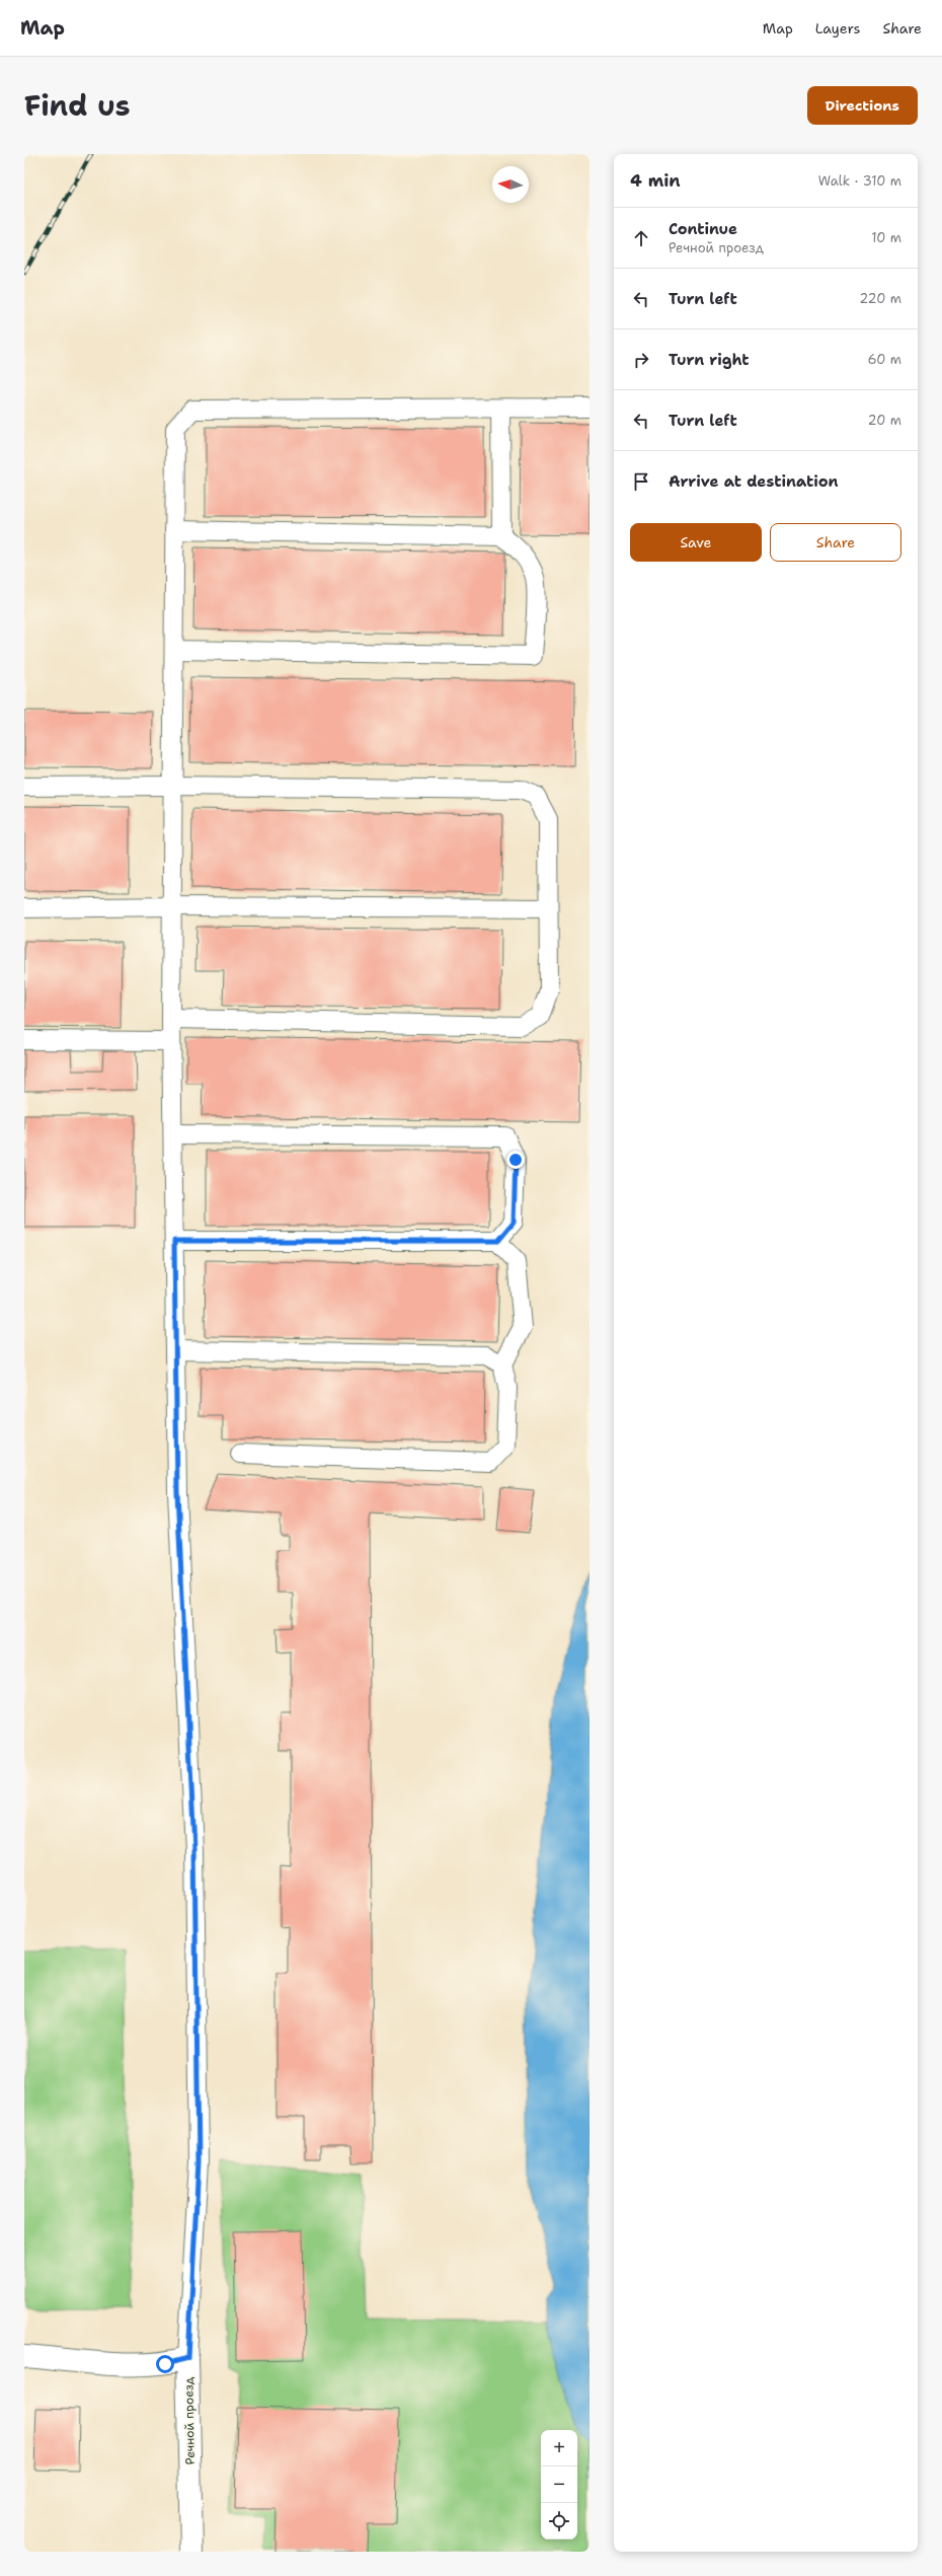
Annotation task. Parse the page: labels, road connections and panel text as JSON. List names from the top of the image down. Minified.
{"streets":{"street":["Речной проезд"]},"north":"left","page":{"header":"Map","nav":["Map","Layers","Share"],"title":"Find us","buttons":["Directions",["Save","Share"]],"heading":["4 min","Walk · 310 m"],"list":[["Continue","Речной проезд","10 m"],["Turn left","220 m"],["Turn right","60 m"],["Turn left","20 m"],"Arrive at destination"],"map_buttons":["+","−"]}}
